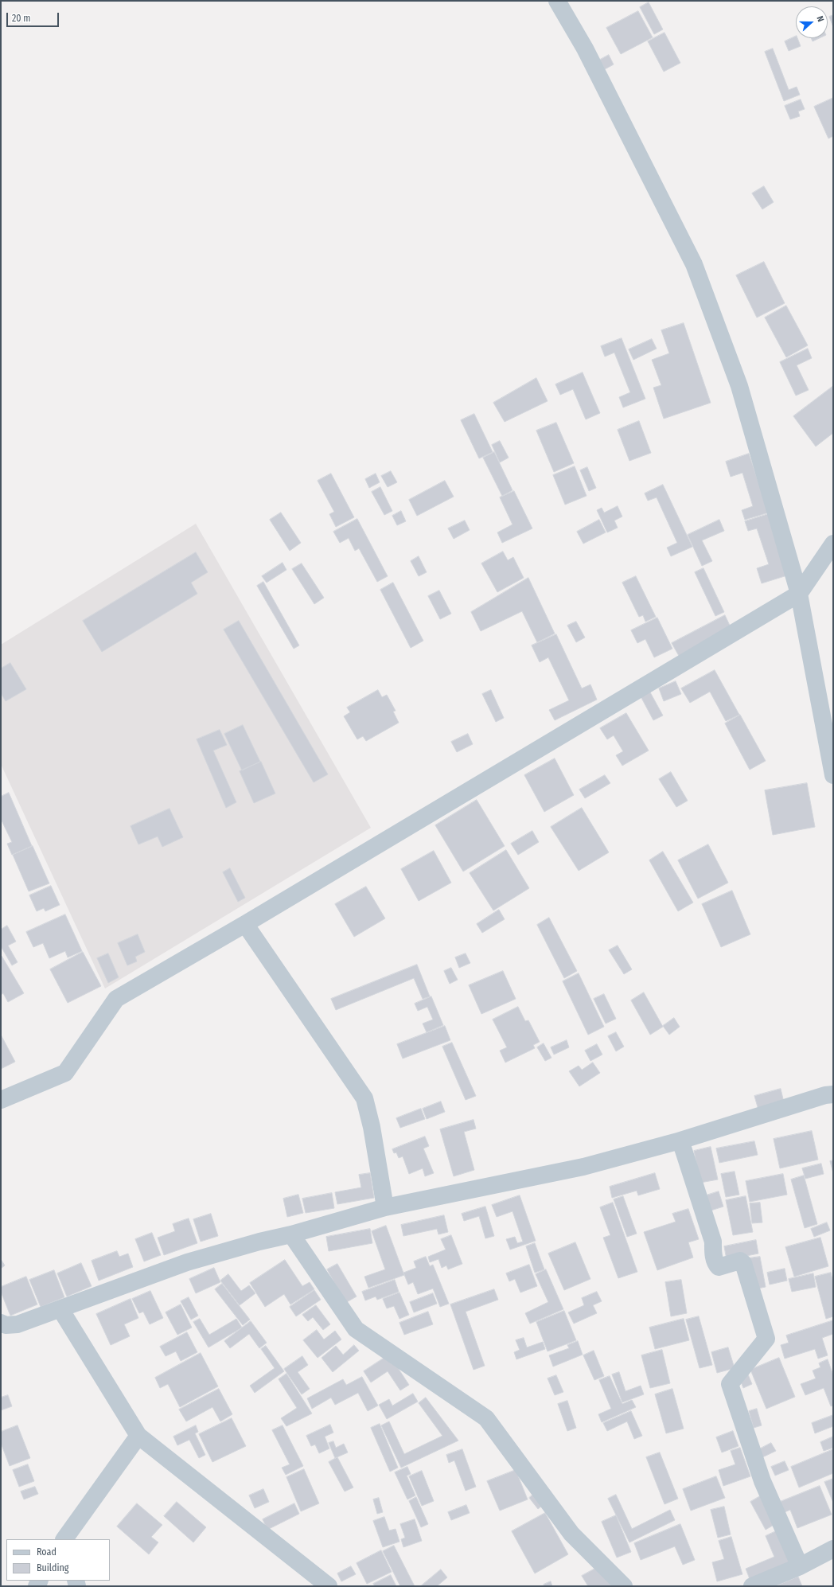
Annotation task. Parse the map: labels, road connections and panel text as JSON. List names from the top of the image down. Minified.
{"legend":["Road","Building"],"scale_bar":"20 m","north":"right"}
